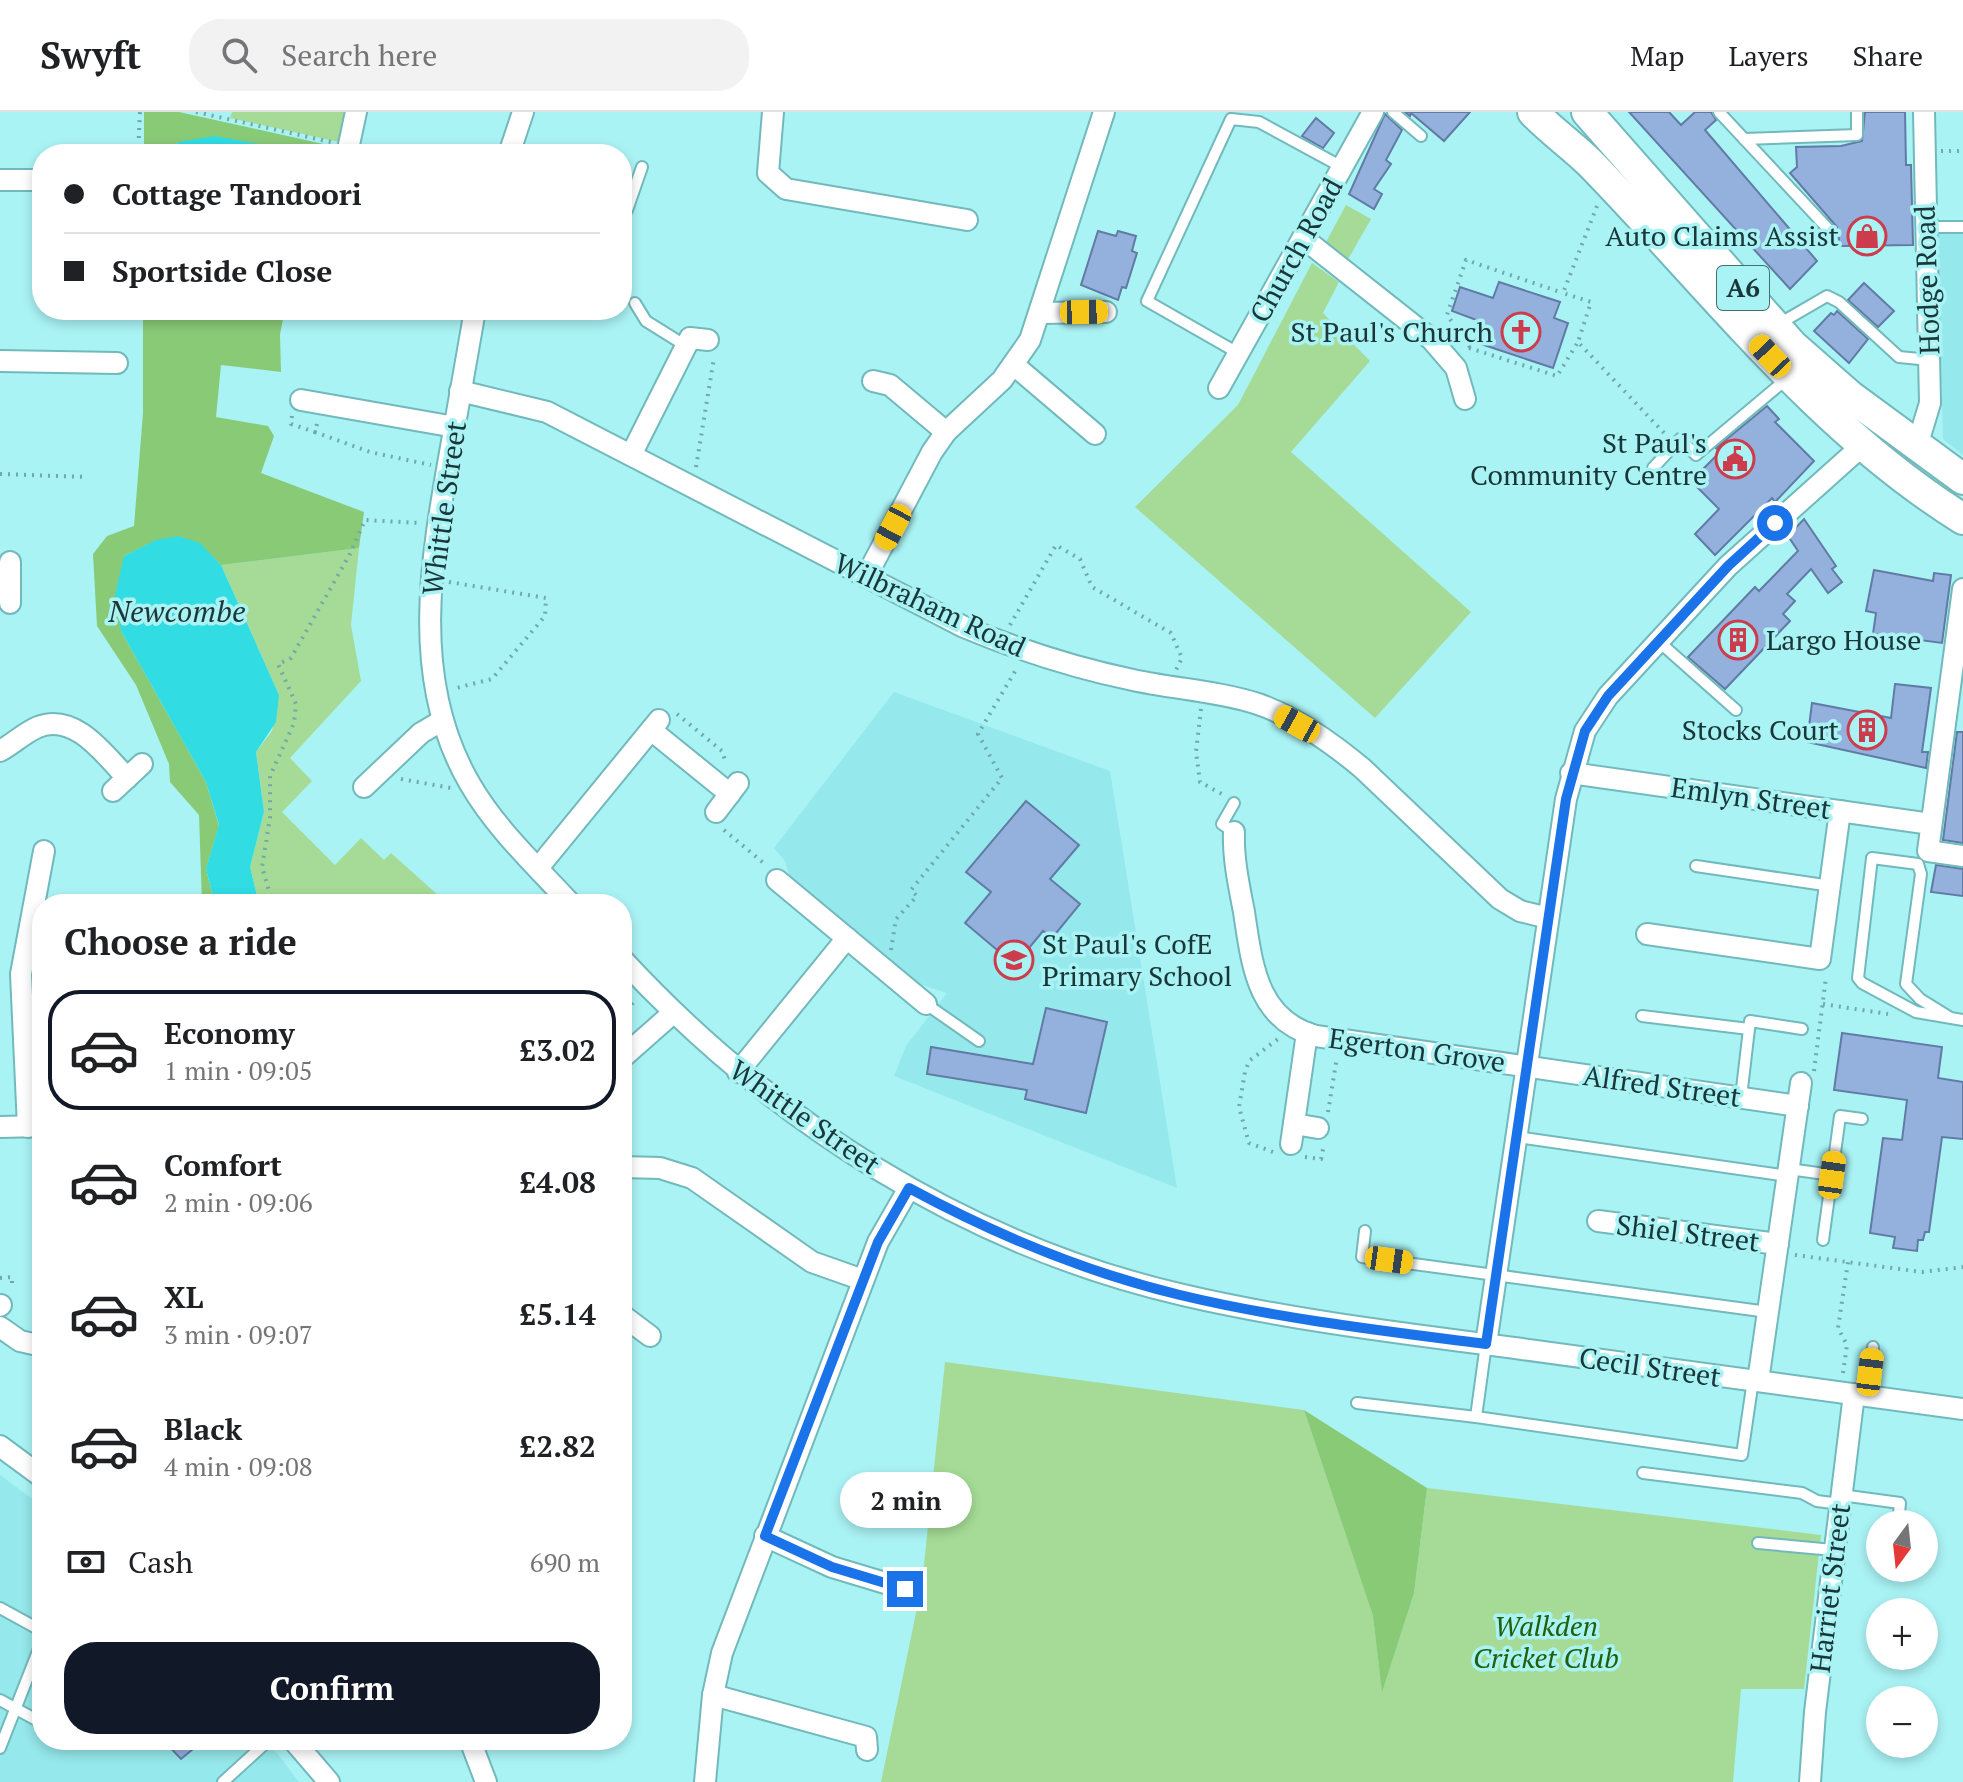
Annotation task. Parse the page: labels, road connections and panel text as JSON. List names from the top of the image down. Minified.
{"streets":{"main road":["A6"],"street":["Church Road","Hodge Road","Whittle Street","Wilbraham Road","Emlyn Street","Egerton Grove","Alfred Street","Shiel Street","Cecil Street","Harriet Street"]},"crossings":[["Hodge Road","A6"],["Whittle Street","Wilbraham Road"],["Whittle Street","Cecil Street"],["Egerton Grove","Alfred Street"],["Cecil Street","Harriet Street"]],"water":["Newcombe"],"parks":["Walkden Cricket Club"],"places":{"shop":["Auto Claims Assist"],"church":["St Paul's Church"],"public building":["St Paul's Community Centre"],"building":["Largo House","Stocks Court"],"school or university":["St Paul's CofE Primary School"]},"north":"bottom","page":{"header":"Swyft","search":"Search here","nav":["Map","Layers","Share"],"banner":["Cottage Tandoori","Sportside Close"],"heading":"Choose a ride","list":[{"name":"Economy","note":"1 min · 09:05","value":"£3.02"},{"name":"Comfort","note":"2 min · 09:06","value":"£4.08"},{"name":"XL","note":"3 min · 09:07","value":"£5.14"},{"name":"Black","note":"4 min · 09:08","value":"£2.82"}],"bubble":"2 min","map_buttons":["+","−"],"pay":["Cash","690 m"],"buttons":"Confirm"}}
